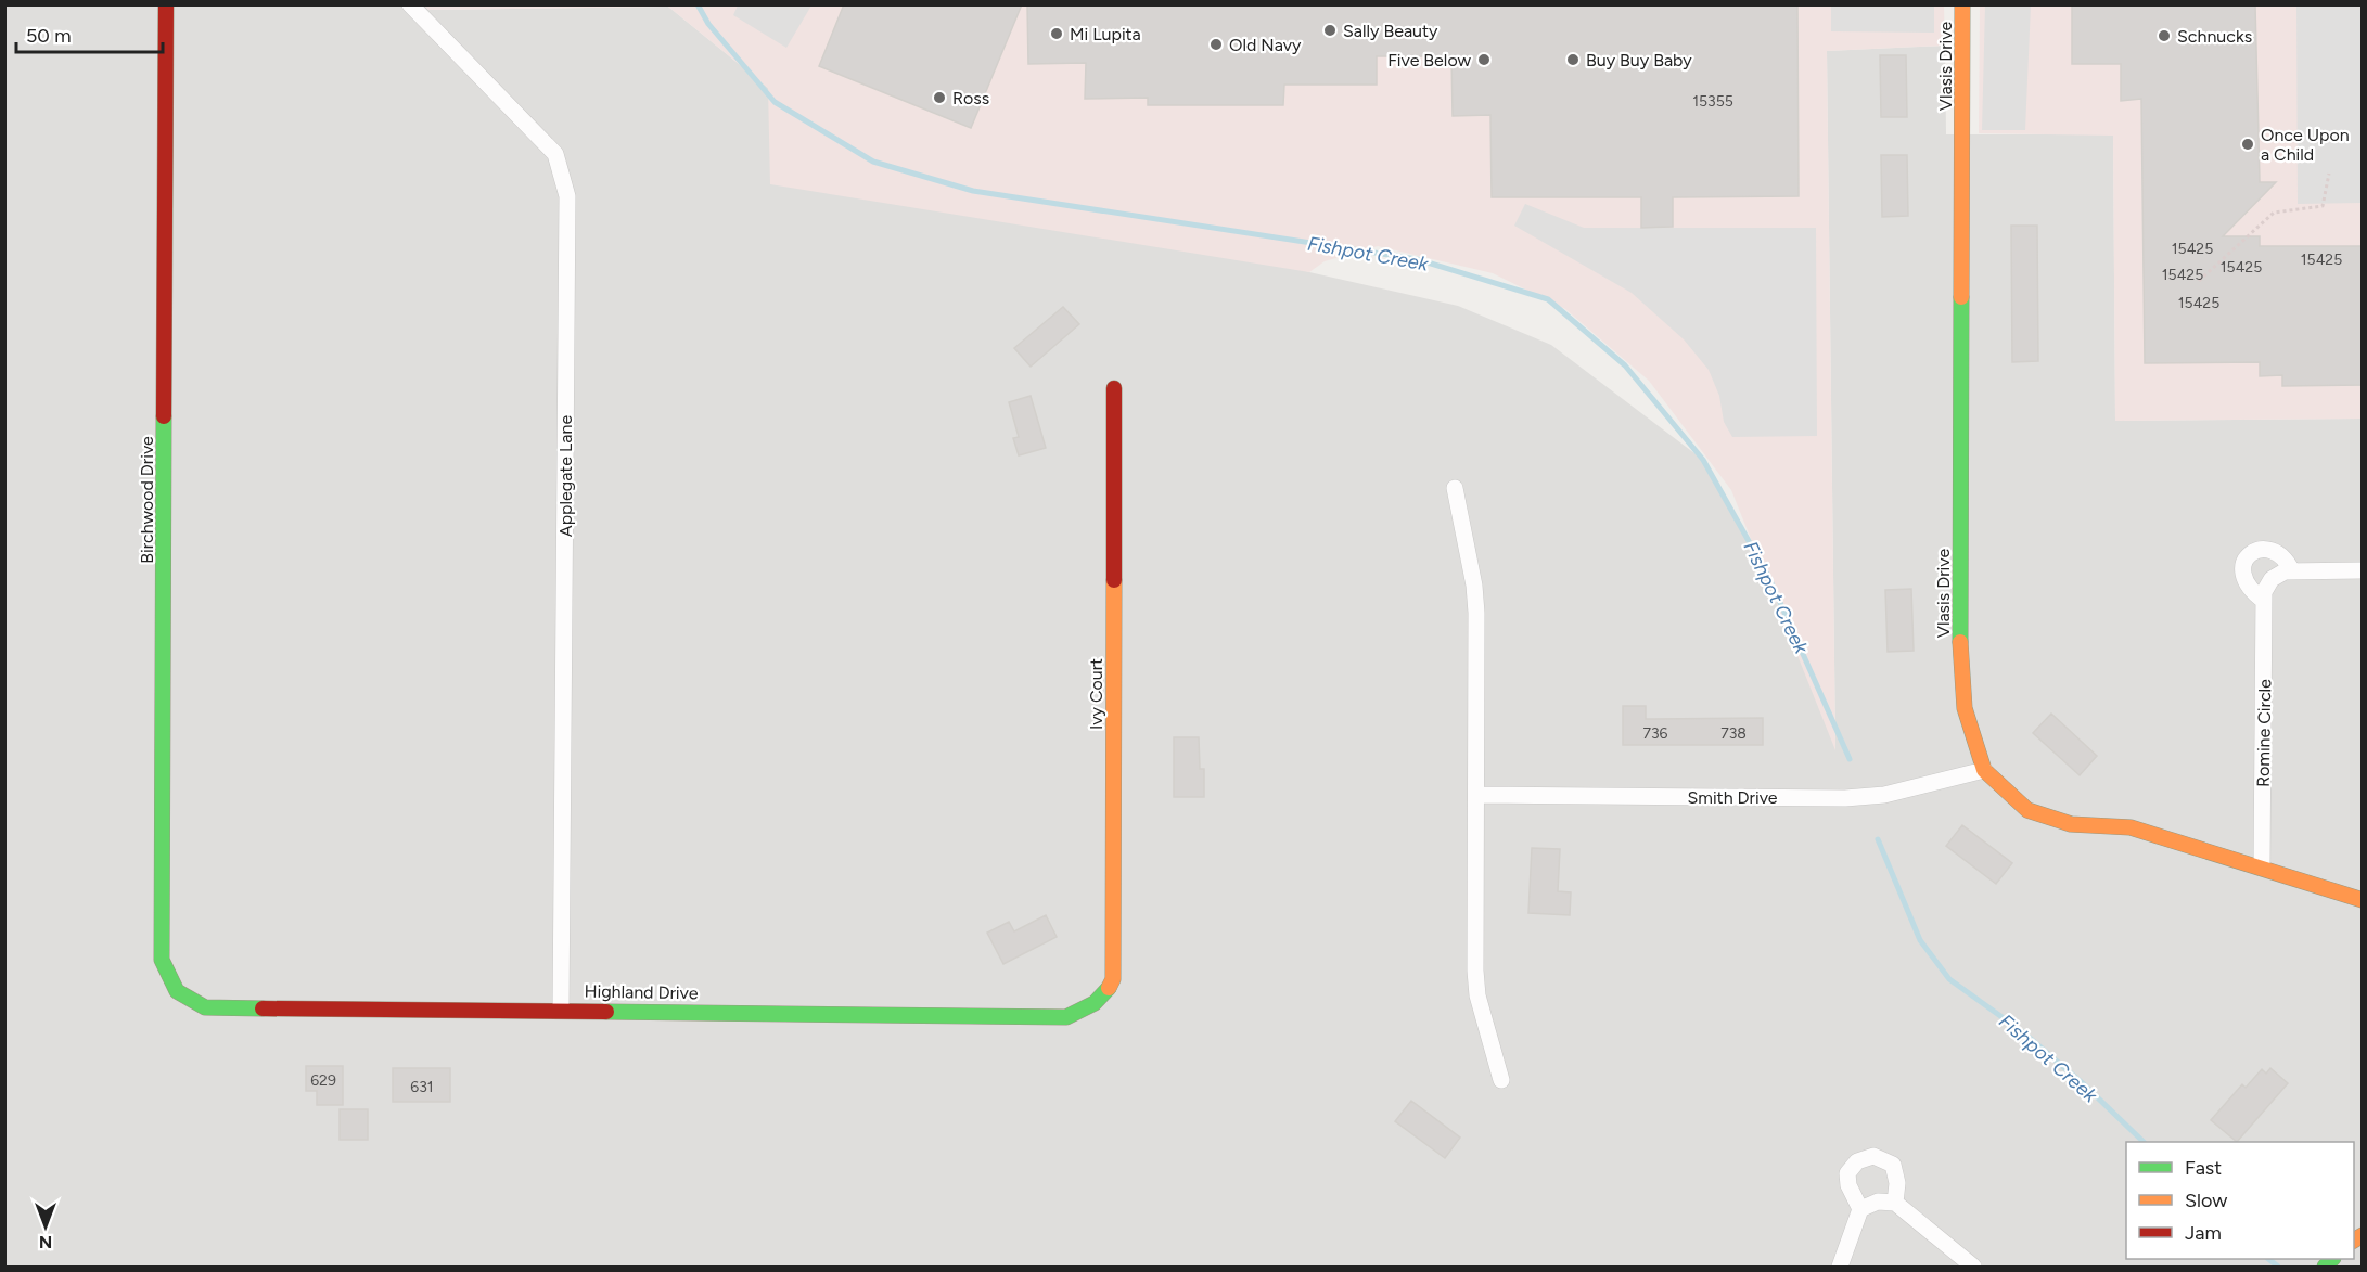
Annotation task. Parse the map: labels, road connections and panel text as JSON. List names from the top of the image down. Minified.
{"streets":{"street":["Vlasis Drive","Applegate Lane","Birchwood Drive","Ivy Court","Romine Circle","Smith Drive","Highland Drive"]},"crossings":[["Vlasis Drive","Romine Circle"],["Vlasis Drive","Smith Drive"],["Applegate Lane","Highland Drive"],["Birchwood Drive","Highland Drive"],["Ivy Court","Highland Drive"]],"water":["Fishpot Creek"],"places":["Sally Beauty","Mi Lupita","Schnucks","Old Navy","Five Below","Buy Buy Baby","Ross","Once Upon a Child"],"house_numbers":["15355","15425","15425","15425","15425","15425","736","738","629","631"],"legend":["Fast","Slow","Jam"],"scale_bar":"50 m","north":"bottom"}
